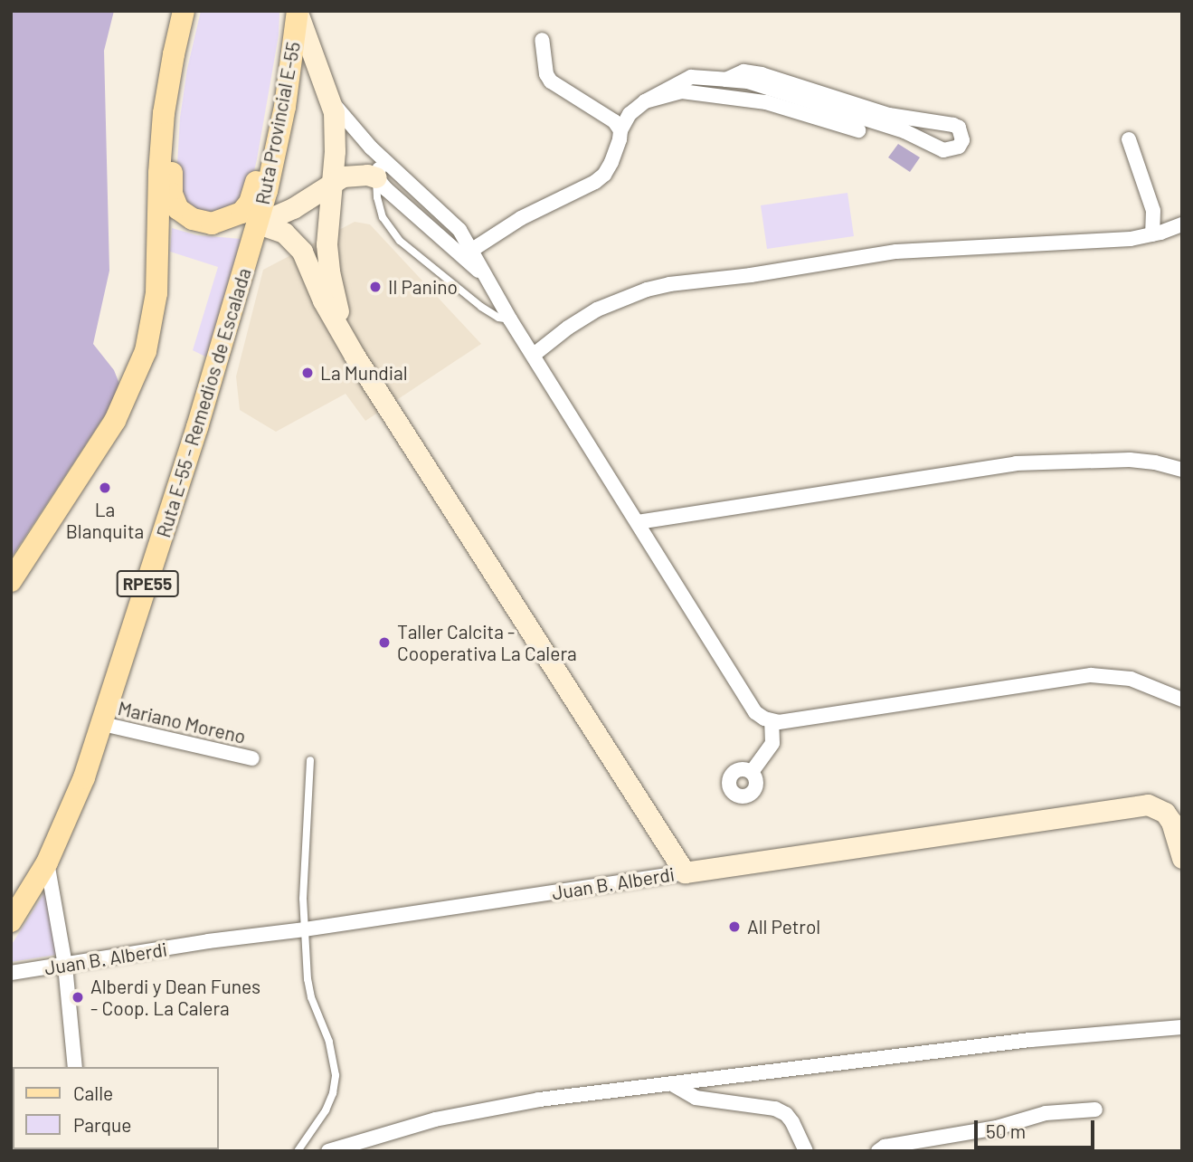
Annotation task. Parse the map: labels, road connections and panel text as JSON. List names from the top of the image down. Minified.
{"streets":{"main road":["Ruta Provincial E-55","Ruta E-55 - Remedios de Escalada","RPE55"],"street":["Mariano Moreno","Juan B. Alberdi"]},"crossings":[["Ruta Provincial E-55","Ruta E-55 - Remedios de Escalada"],["Ruta Provincial E-55","RPE55"],["Ruta E-55 - Remedios de Escalada","Mariano Moreno"]],"places":["Il Panino","La Mundial","La Blanquita","Taller Calcita - Cooperativa La Calera","All Petrol","Alberdi y Dean Funes - Coop. La Calera"],"legend":["Calle","Parque"],"scale_bar":"50 m"}
